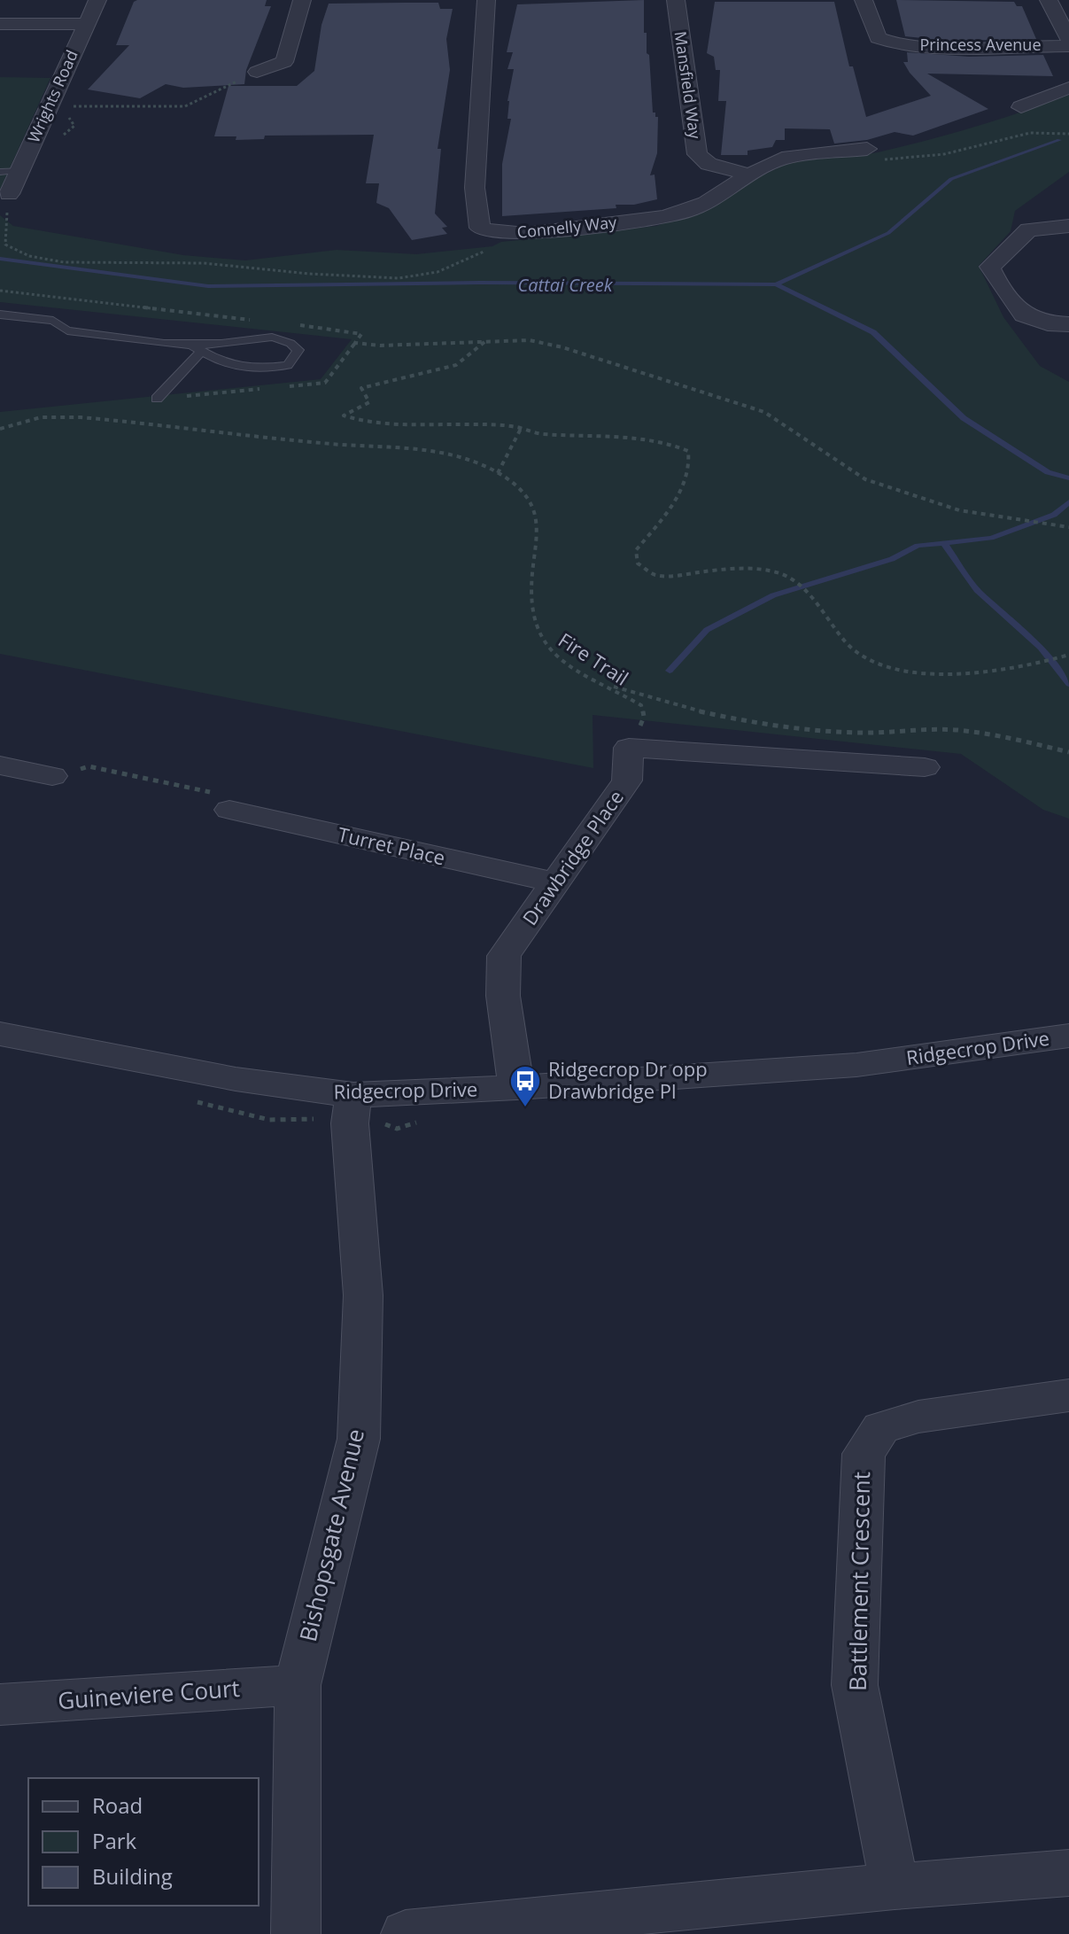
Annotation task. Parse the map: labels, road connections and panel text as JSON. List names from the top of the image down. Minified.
{"streets":{"street":["Princess Avenue","Mansfield Way","Wrights Road","Connelly Way","Turret Place","Drawbridge Place","Ridgecrop Drive","Bishopsgate Avenue","Battlement Crescent","Guineviere Court"],"path":["Fire Trail"]},"crossings":[["Mansfield Way","Connelly Way"],["Fire Trail","Drawbridge Place"],["Turret Place","Drawbridge Place"],["Drawbridge Place","Ridgecrop Drive"],["Ridgecrop Drive","Bishopsgate Avenue"],["Bishopsgate Avenue","Guineviere Court"]],"water":["Cattai Creek"],"places":{"bus stop":["Ridgecrop Dr opp Drawbridge Pl"]},"legend":["Road","Park","Building"]}
